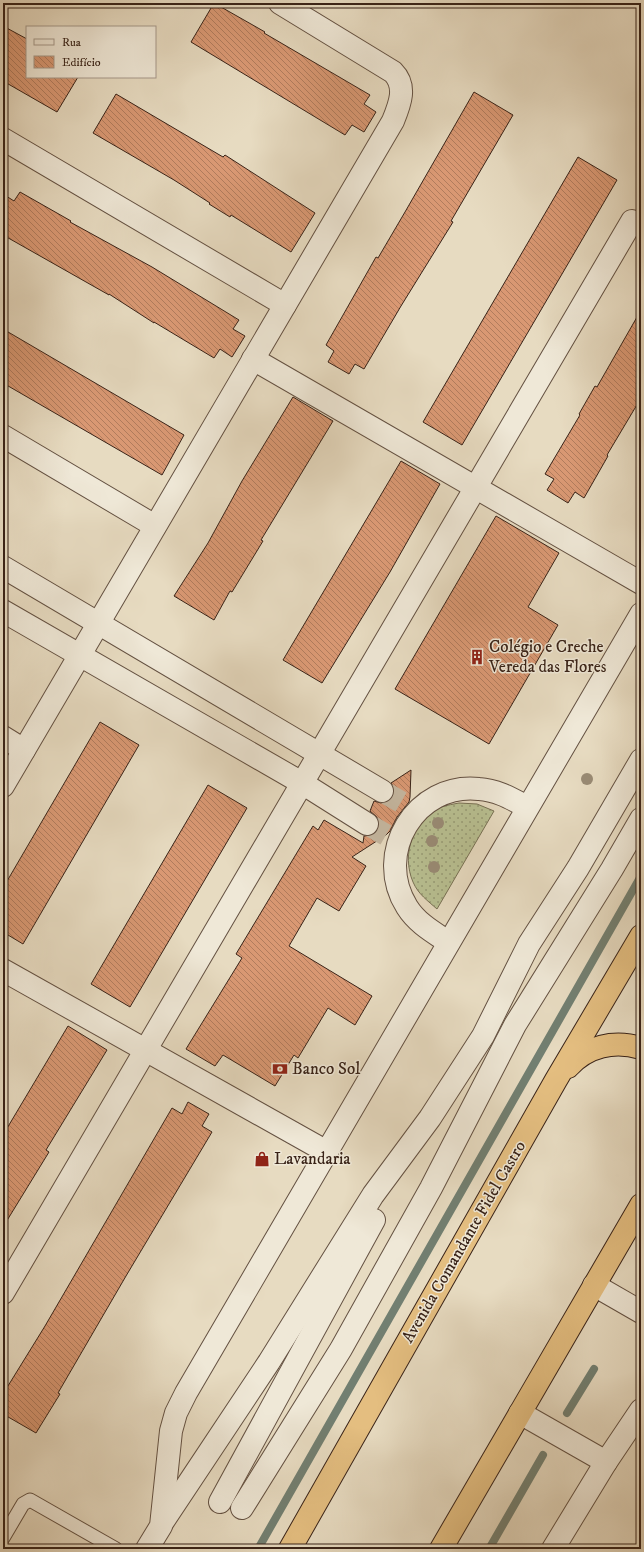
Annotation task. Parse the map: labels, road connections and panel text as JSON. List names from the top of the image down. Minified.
{"streets":{"highway":["Avenida Comandante Fidel Castro"]},"places":{"building":["Colégio e Creche Vereda das Flores"],"bank":["Banco Sol"],"shop":["Lavandaria"]},"legend":["Rua","Edifício"]}
